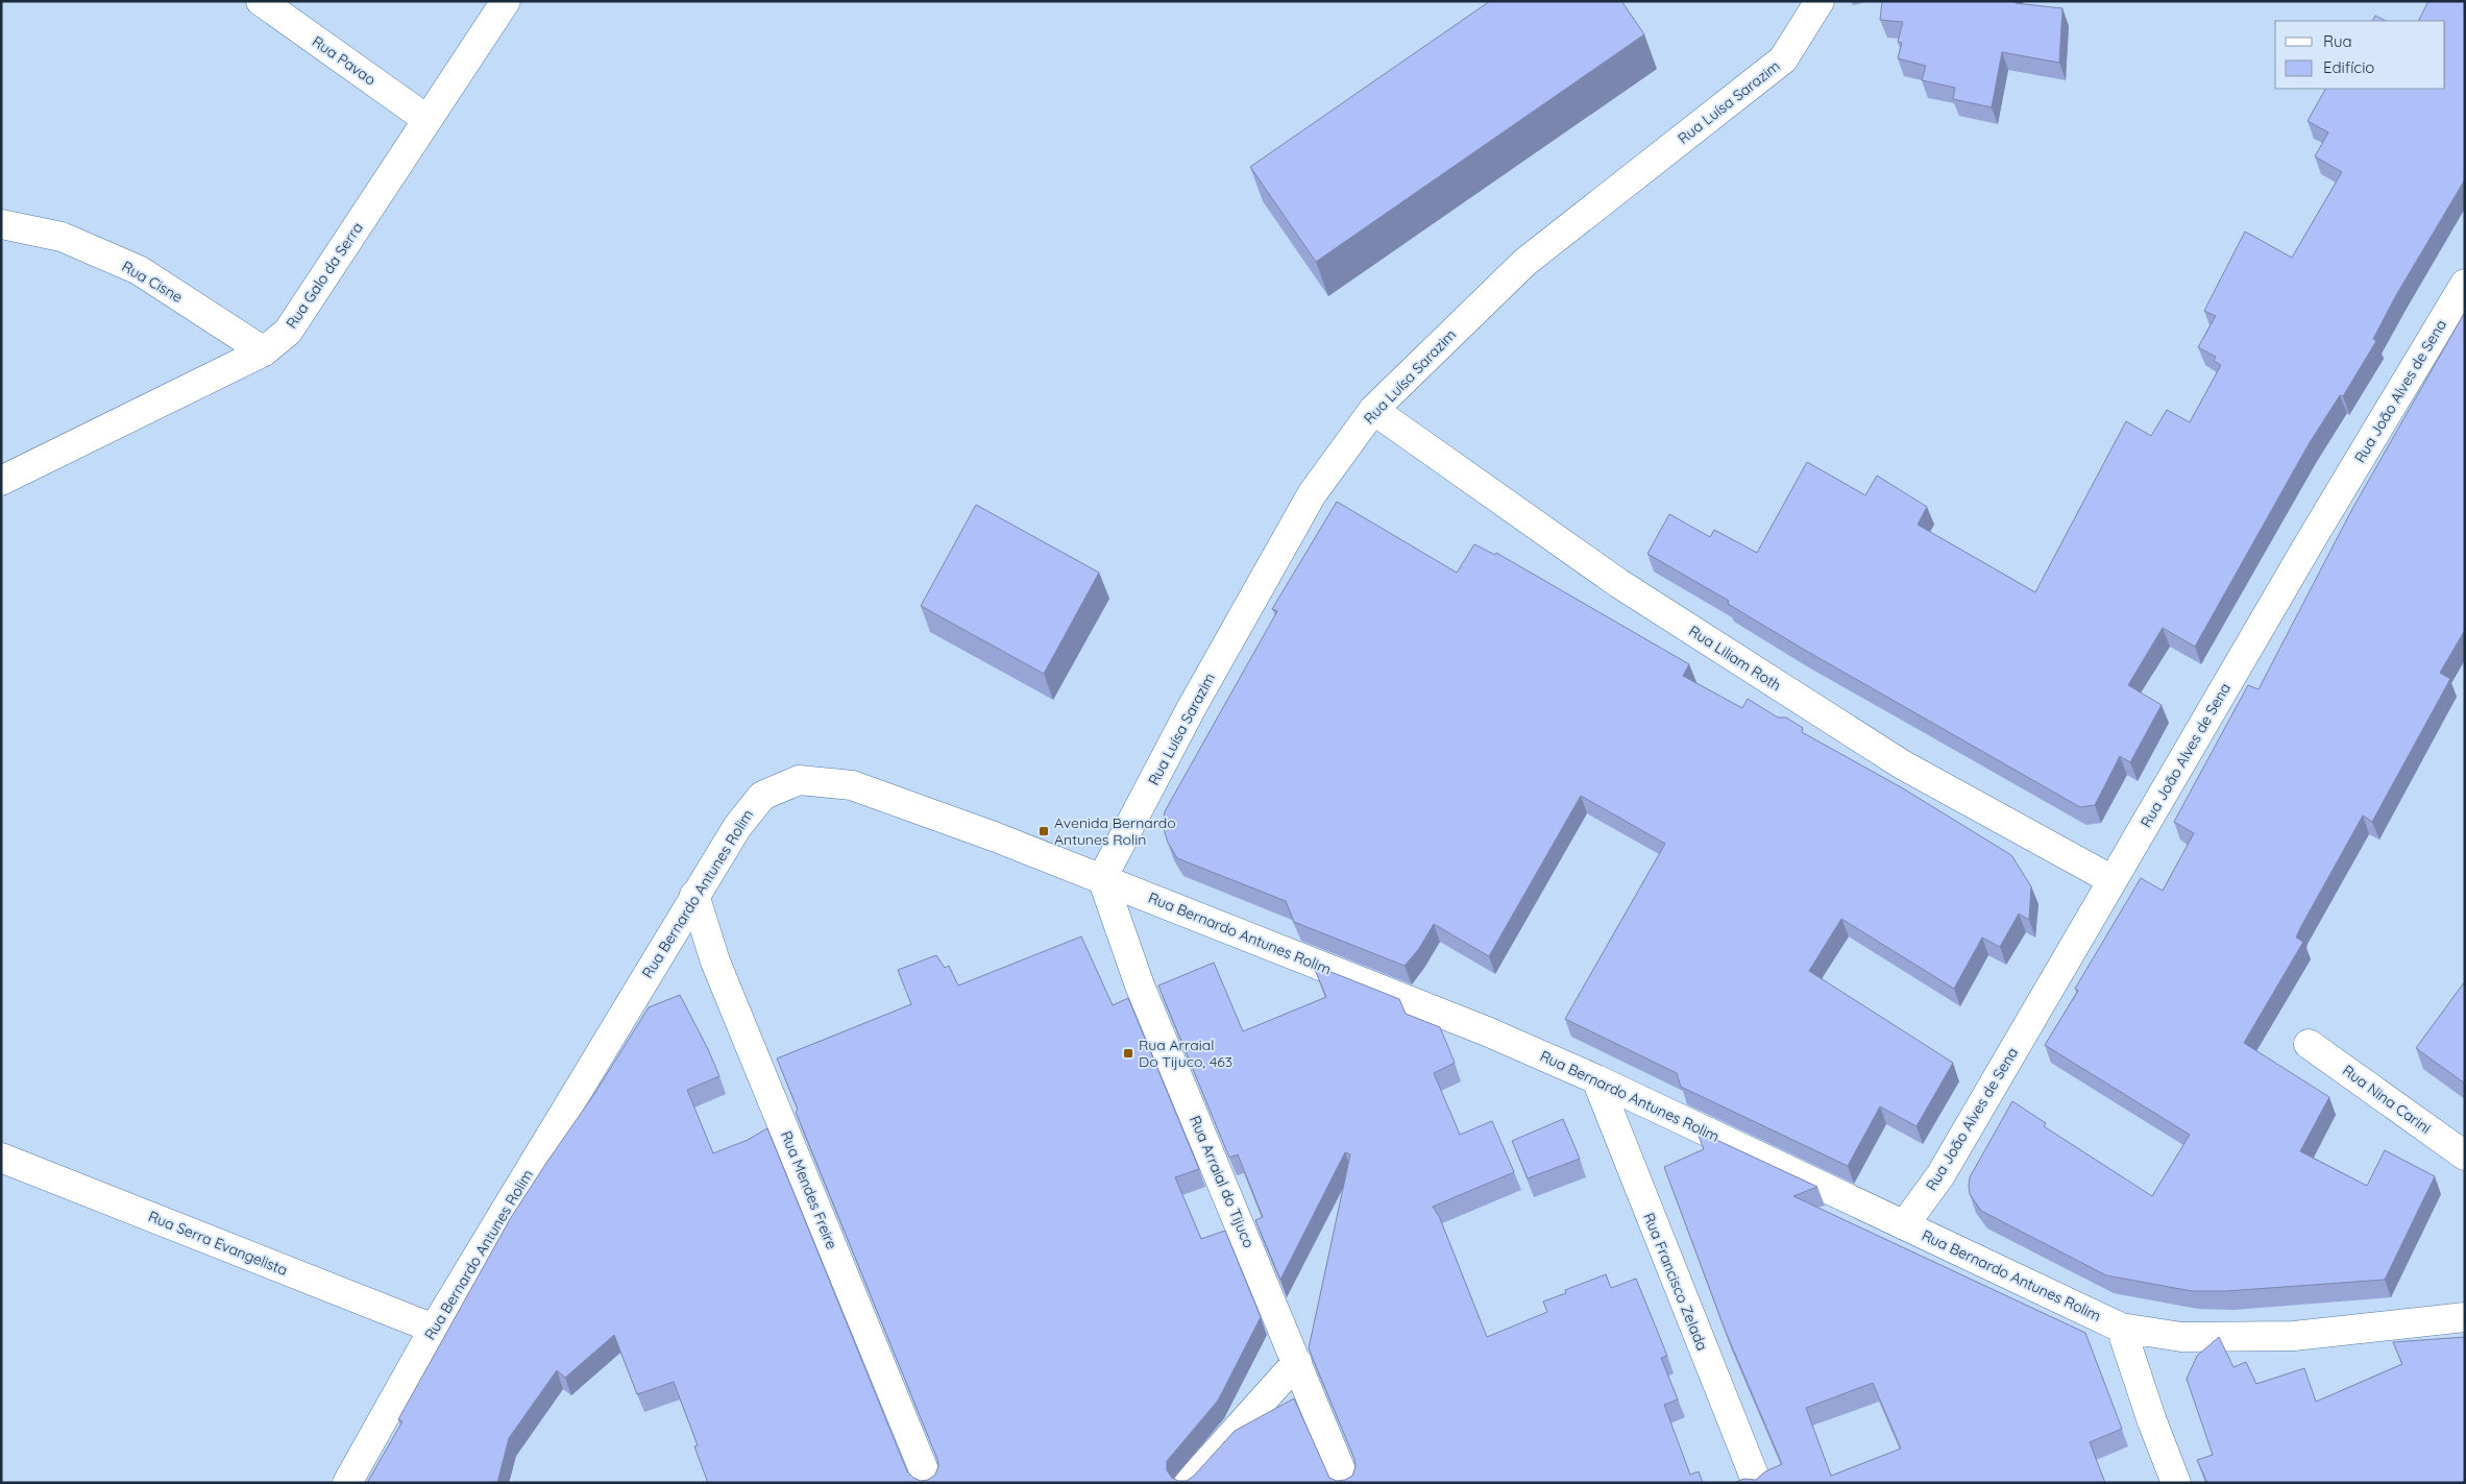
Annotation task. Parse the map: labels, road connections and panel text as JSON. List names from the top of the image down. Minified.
{"streets":{"street":["Rua Pavao","Rua Luísa Sarazim","Rua Galo da Serra","Rua Cisne","Rua João Alves de Sena","Rua Liliam Roth","Rua Bernardo Antunes Rolim","Rua Nina Carini","Rua Arraial do Tijuco","Rua Mendes Freire","Rua Serra Evangelista","Rua Francisco Zelada"]},"crossings":[["Rua Pavao","Rua Galo da Serra"],["Rua Luísa Sarazim","Rua Liliam Roth"],["Rua Luísa Sarazim","Rua Bernardo Antunes Rolim"],["Rua Luísa Sarazim","Rua Arraial do Tijuco"],["Rua Galo da Serra","Rua Cisne"],["Rua João Alves de Sena","Rua Liliam Roth"],["Rua João Alves de Sena","Rua Bernardo Antunes Rolim"],["Rua Bernardo Antunes Rolim","Rua Arraial do Tijuco"],["Rua Bernardo Antunes Rolim","Rua Mendes Freire"],["Rua Bernardo Antunes Rolim","Rua Serra Evangelista"],["Rua Bernardo Antunes Rolim","Rua Francisco Zelada"]],"places":{"transit":["Avenida Bernardo Antunes Rolin","Rua Arraial Do Tijuco, 463"]},"legend":["Rua","Edifício"]}
